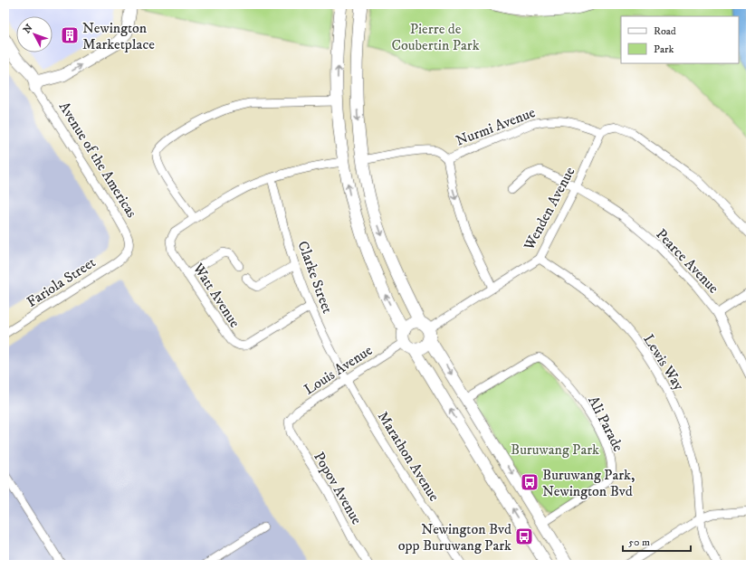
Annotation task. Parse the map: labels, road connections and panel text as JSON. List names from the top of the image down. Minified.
{"streets":{"street":["Nurmi Avenue","Avenue of the Americas","Wenden Avenue","Pearce Avenue","Clarke Street","Fariola Street","Watt Avenue","Lewis Way","Louis Avenue","Ali Parade","Marathon Avenue","Popov Avenue"]},"crossings":[["Nurmi Avenue","Wenden Avenue"],["Avenue of the Americas","Fariola Street"],["Wenden Avenue","Pearce Avenue"],["Wenden Avenue","Lewis Way"],["Wenden Avenue","Louis Avenue"],["Clarke Street","Watt Avenue"],["Clarke Street","Louis Avenue"],["Clarke Street","Marathon Avenue"],["Louis Avenue","Marathon Avenue"],["Louis Avenue","Popov Avenue"]],"parks":["Pierre de Coubertin Park","Buruwang Park"],"places":{"building":["Newington Marketplace"],"bus stop":["Buruwang Park, Newington Bvd","Newington Bvd opp Buruwang Park"]},"legend":["Road","Park"],"scale_bar":"50 m","north":"top left"}
